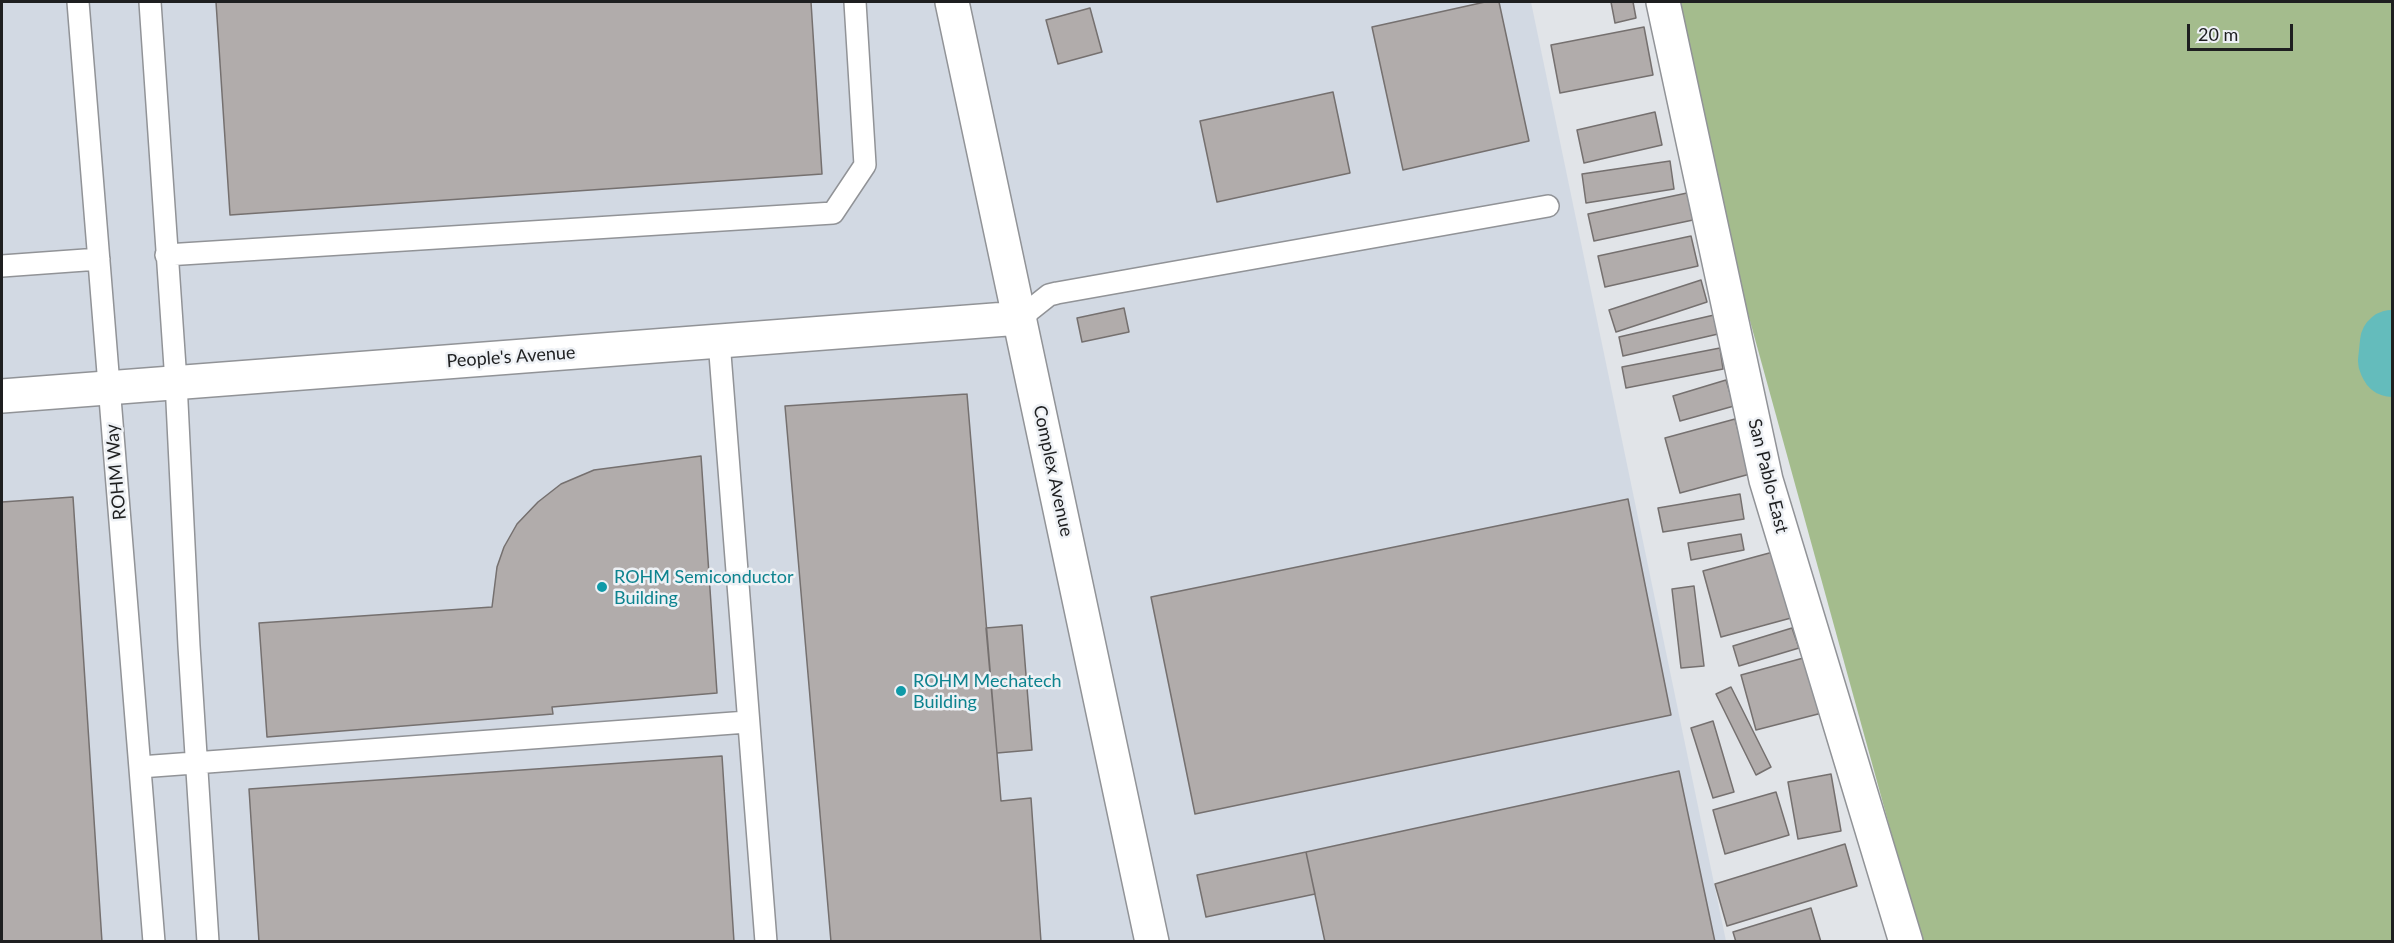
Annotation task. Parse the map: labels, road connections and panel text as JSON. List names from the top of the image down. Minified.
{"streets":{"street":["People's Avenue","Complex Avenue","San Pablo-East"],"lane":["ROHM Way"]},"crossings":[["People's Avenue","Complex Avenue"],["People's Avenue","ROHM Way"]],"places":["ROHM Semiconductor Building","ROHM Mechatech Building"],"scale_bar":"20 m"}
